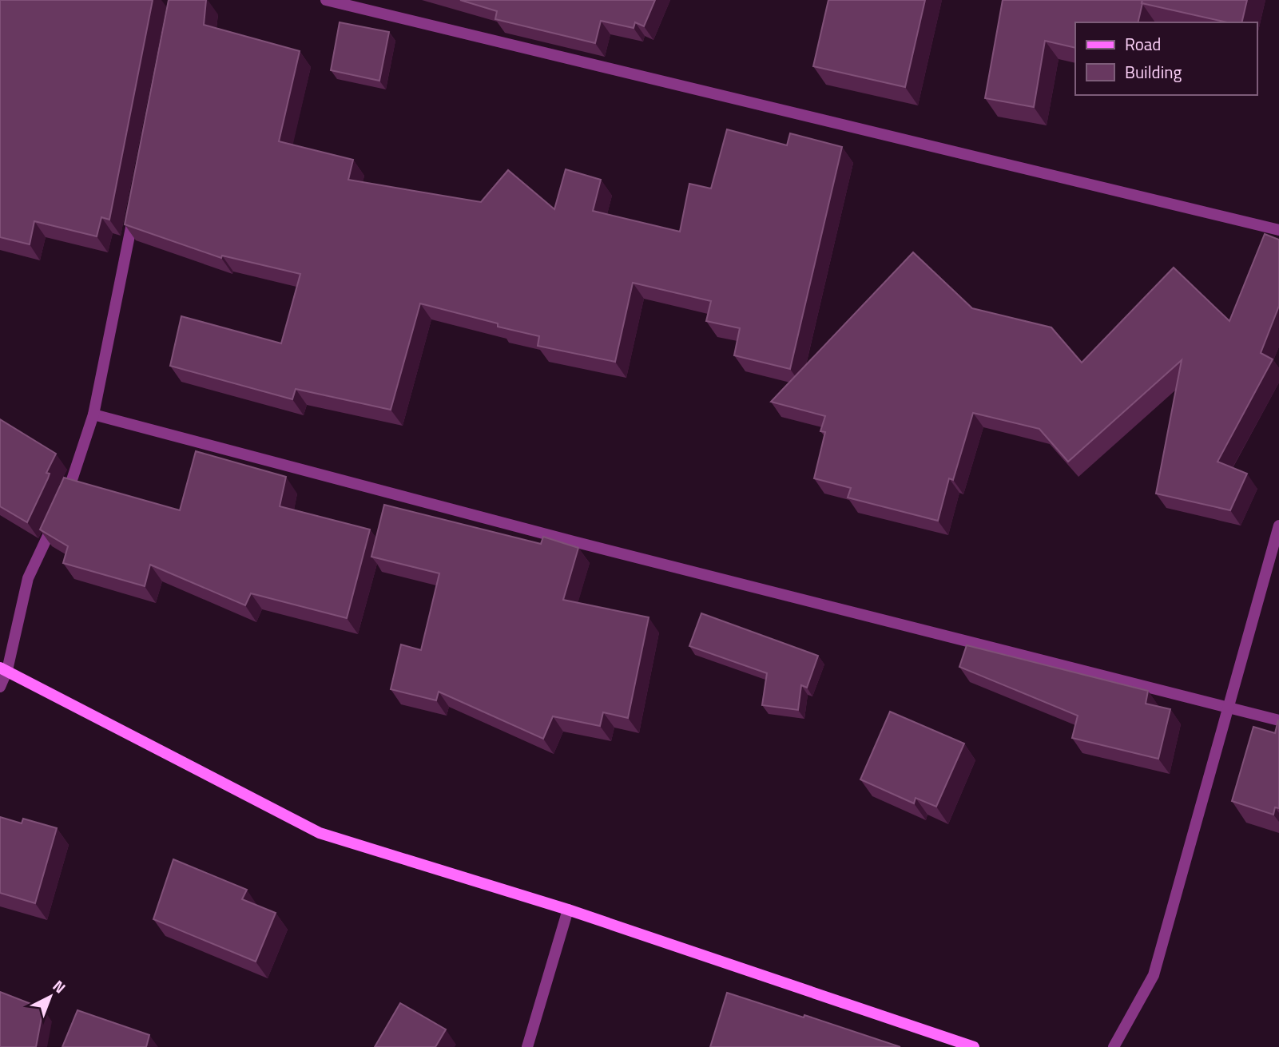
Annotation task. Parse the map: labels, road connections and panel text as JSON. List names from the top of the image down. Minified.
{"legend":["Road","Building"],"north":"top right"}
